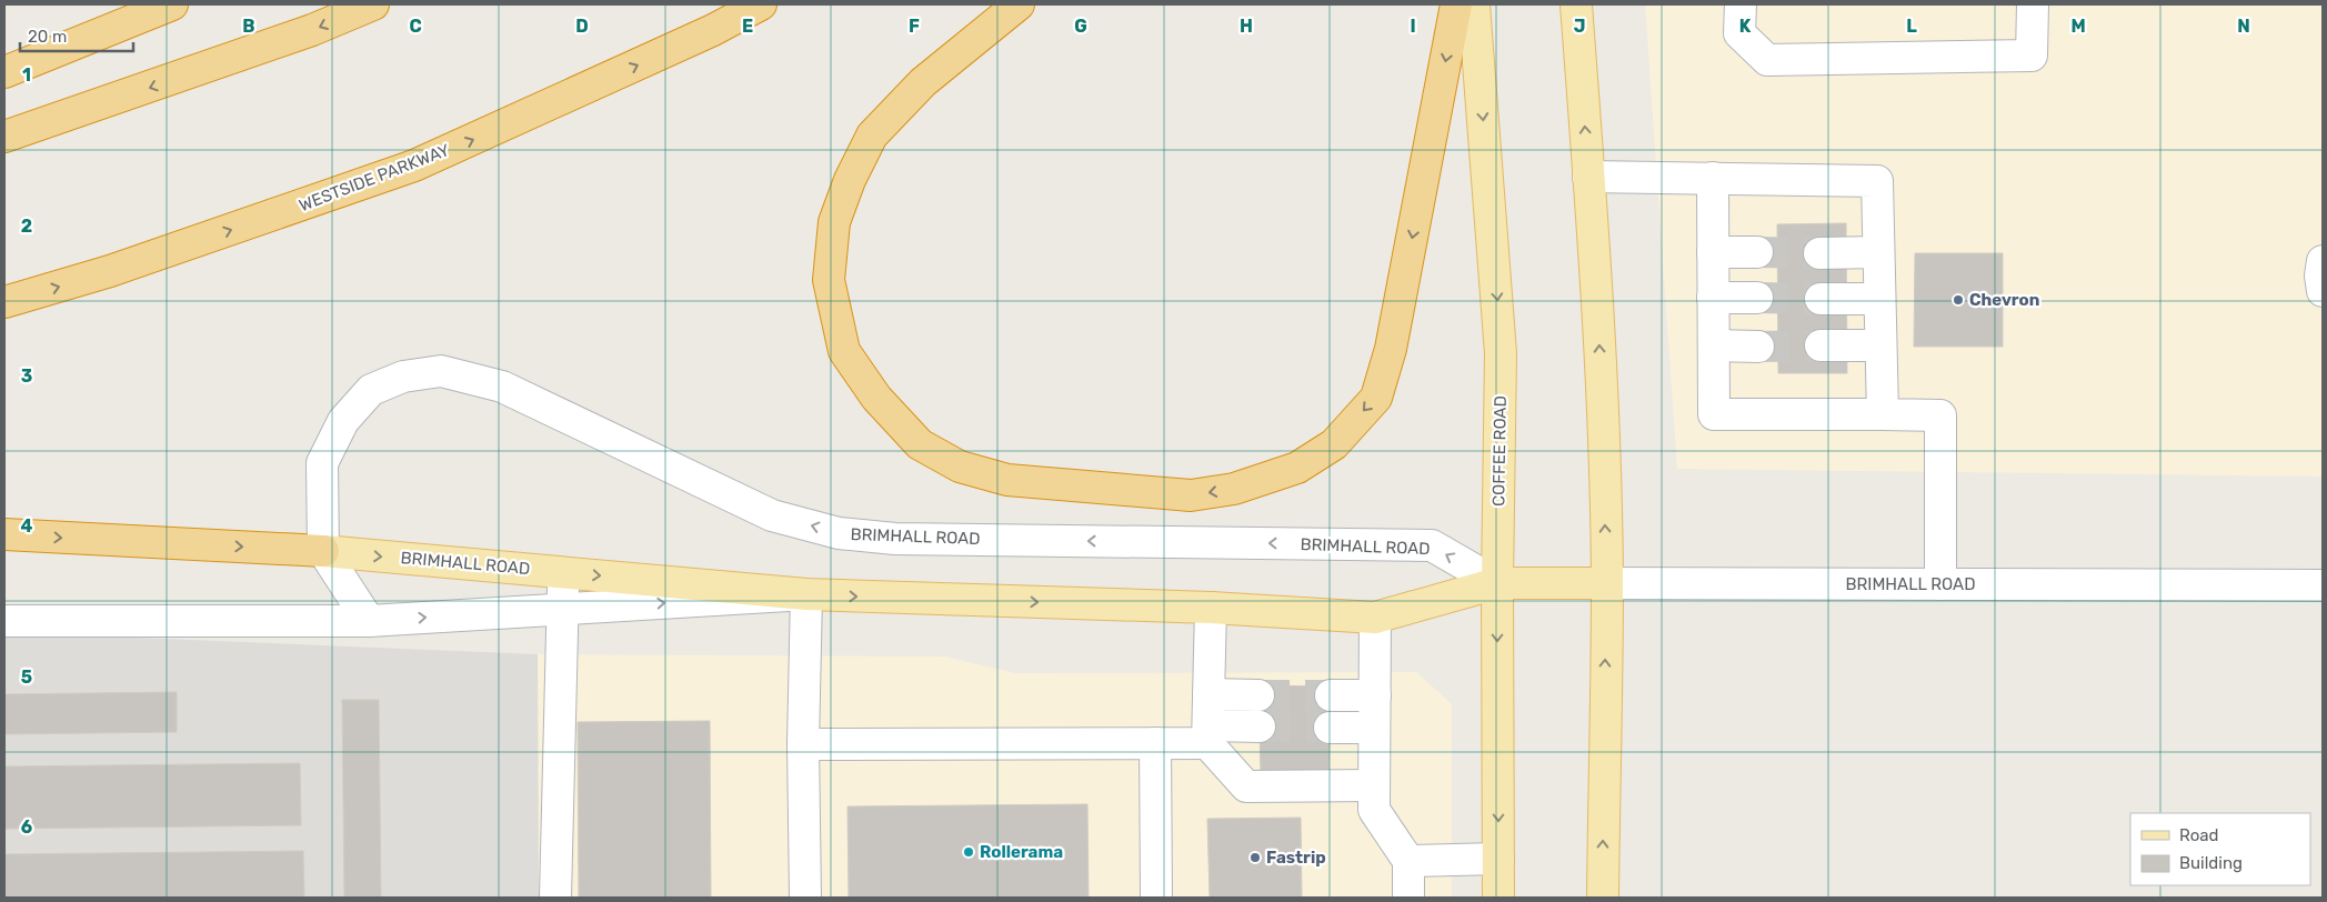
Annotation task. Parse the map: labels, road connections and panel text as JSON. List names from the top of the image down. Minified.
{"streets":{"highway":["WESTSIDE PARKWAY"],"main road":["COFFEE ROAD","BRIMHALL ROAD"]},"crossings":[["COFFEE ROAD","BRIMHALL ROAD"]],"places":["Chevron","Rollerama","Fastrip"],"legend":["Road","Building"],"scale_bar":"20 m","grid":{"columns":["B","C","D","E","F","G","H","I","J","K","L","M","N"],"rows":["1","2","3","4","5","6"]}}
